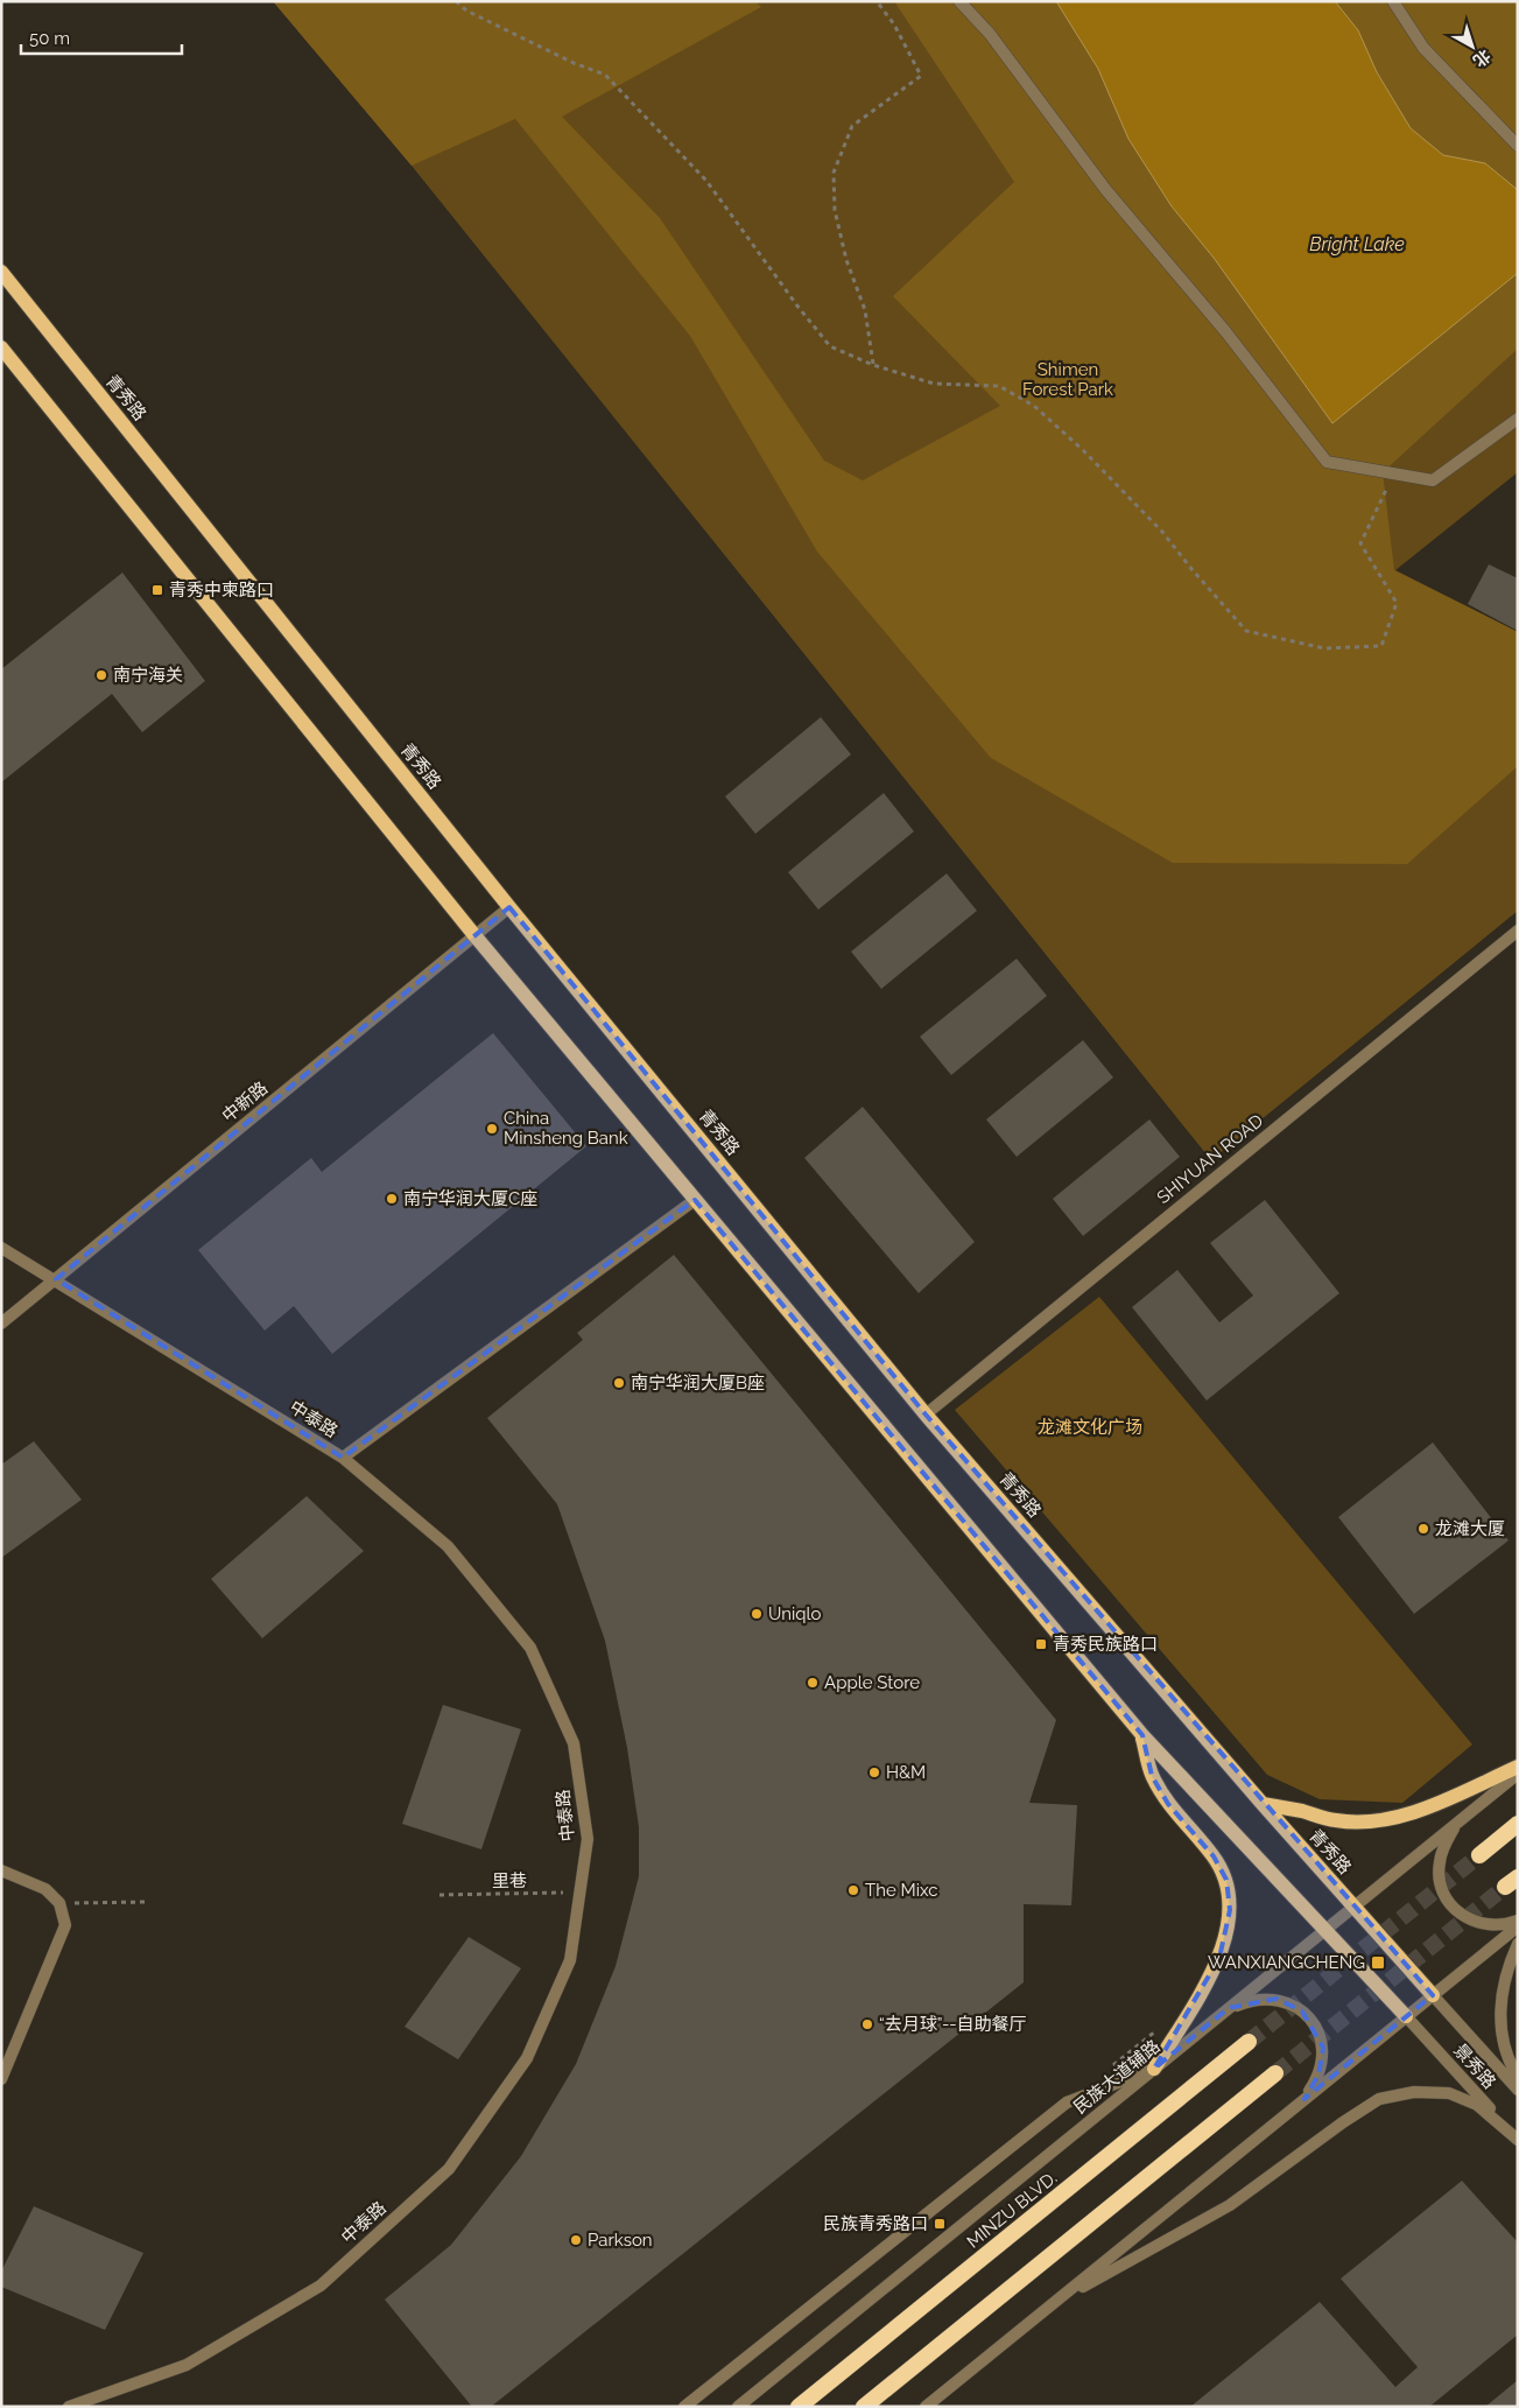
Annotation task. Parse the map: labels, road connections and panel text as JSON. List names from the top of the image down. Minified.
{"streets":{"highway":["MINZU BLVD."],"main road":["青秀路"],"street":["中新路","SHIYUAN ROAD","中泰路","景秀路","民族大道辅路"],"path":["里巷"]},"crossings":[["青秀路","中新路"],["青秀路","SHIYUAN ROAD"],["青秀路","景秀路"],["青秀路","民族大道辅路"],["中新路","中泰路"],["中泰路","里巷"]],"water":["Bright Lake"],"parks":["Shimen Forest Park","龙滩文化广场"],"places":{"transit":["青秀中柬路口","青秀民族路口","WANXIANGCHENG","民族青秀路口"],"other":["南宁海关","China Minsheng Bank","南宁华润大厦C座","南宁华润大厦B座","龙滩大厦","Uniqlo","Apple Store","H&M","The Mixc","“去月球”--自助餐厅","Parkson"]},"scale_bar":"50 m","north":"bottom right"}
